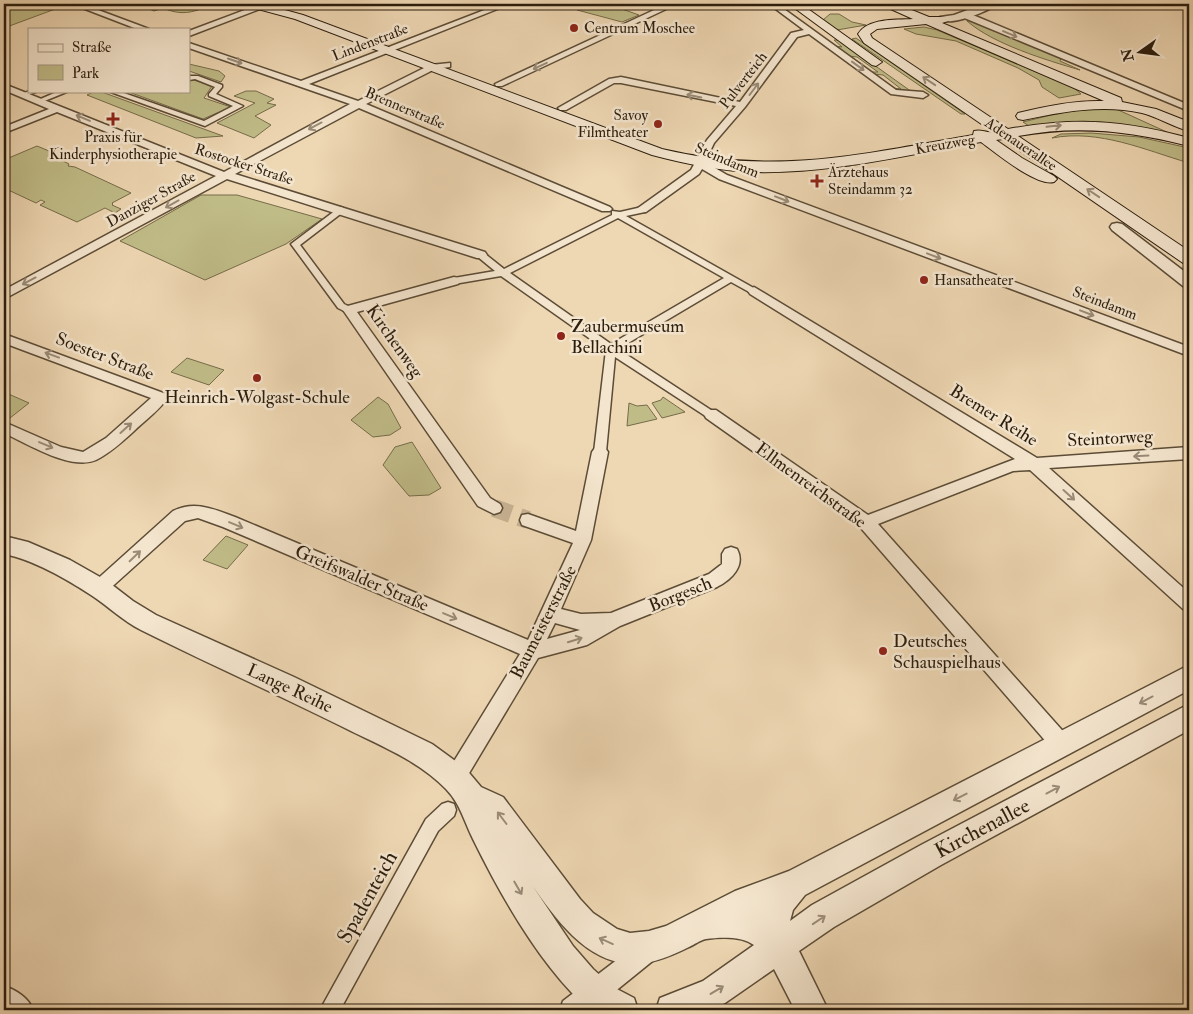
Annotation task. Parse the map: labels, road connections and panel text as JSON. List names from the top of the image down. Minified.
{"streets":{"main road":["Kreuzweg","Adenauerallee","Steindamm"],"street":["Lindenstraße","Pulverteich","Brennerstraße","Rostocker Straße","Danziger Straße","Kirchenweg","Soester Straße","Bremer Reihe","Steintorweg","Ellmenreichstraße","Greifswalder Straße","Borgesch","Baumeisterstraße","Lange Reihe","Kirchenallee","Spadenteich"]},"crossings":[["Lindenstraße","Brennerstraße"],["Lindenstraße","Steindamm"],["Pulverteich","Kreuzweg"],["Pulverteich","Steindamm"],["Brennerstraße","Danziger Straße"],["Kreuzweg","Adenauerallee"],["Kreuzweg","Steindamm"],["Steindamm","Danziger Straße"],["Rostocker Straße","Danziger Straße"],["Rostocker Straße","Kirchenweg"],["Bremer Reihe","Steintorweg"],["Steintorweg","Ellmenreichstraße"],["Ellmenreichstraße","Kirchenallee"],["Greifswalder Straße","Borgesch"],["Greifswalder Straße","Baumeisterstraße"],["Greifswalder Straße","Lange Reihe"],["Borgesch","Baumeisterstraße"],["Baumeisterstraße","Lange Reihe"],["Baumeisterstraße","Spadenteich"],["Lange Reihe","Kirchenallee"],["Lange Reihe","Spadenteich"]],"one_way":["Steindamm","Rostocker Straße","Bremer Reihe","Steintorweg","Greifswalder Straße"],"places":{"other":["Centrum Moschee","Savoy Filmtheater","Hansatheater","Zaubermuseum Bellachini","Heinrich-Wolgast-Schule","Deutsches Schauspielhaus"],"health":["Praxis für Kinderphysiotherapie","Ärztehaus Steindamm 32"]},"legend":["Straße","Park"],"north":"left"}
